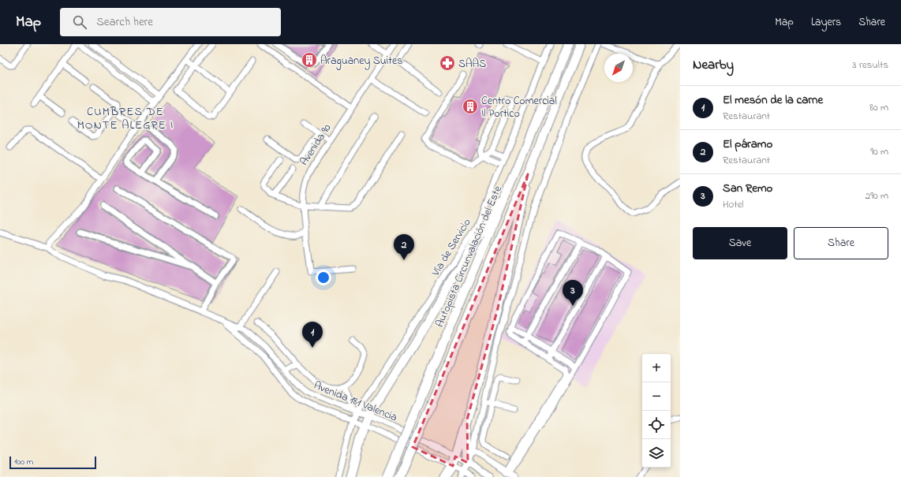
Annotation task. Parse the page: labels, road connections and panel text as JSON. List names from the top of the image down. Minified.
{"streets":{"highway":["Autopista Circunvalación del Este"],"street":["Avenida 90","Vía de Servicio","Avenida 181 Valencia"]},"crossings":[["Vía de Servicio","Avenida 181 Valencia"]],"districts":["CUMBRES DE MONTE ALEGRE I"],"places":{"building":["Araguaney Suites","Centro Comercial Il Portico"],"pharmacy":["SAAS"]},"scale_bar":"100 m","north":"bottom left","page":{"header":"Map","search":"Search here","nav":["Map","Layers","Share"],"heading":["Nearby","3 results"],"list":[{"mark":"1","name":"El mesón de la carne","note":"Restaurant","value":"80 m"},{"mark":"2","name":"El páramo","note":"Restaurant","value":"90 m"},{"mark":"3","name":"San Remo","note":"Hotel","value":"290 m"}],"buttons":["Save","Share"],"pins":["2","3","1"],"map_buttons":["+","−"],"scale":"100 m"}}
